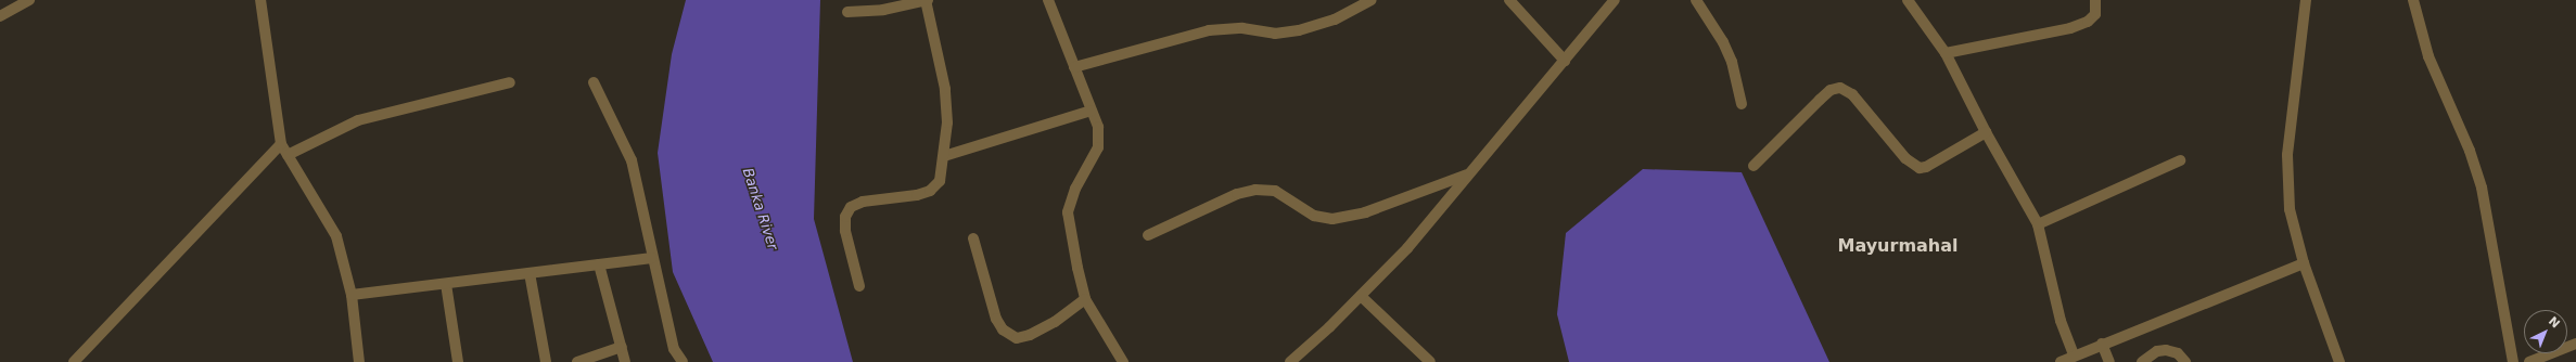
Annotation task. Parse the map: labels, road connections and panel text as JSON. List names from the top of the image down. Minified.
{"districts":["Mayurmahal"],"water":["Banka River"],"north":"top right"}
